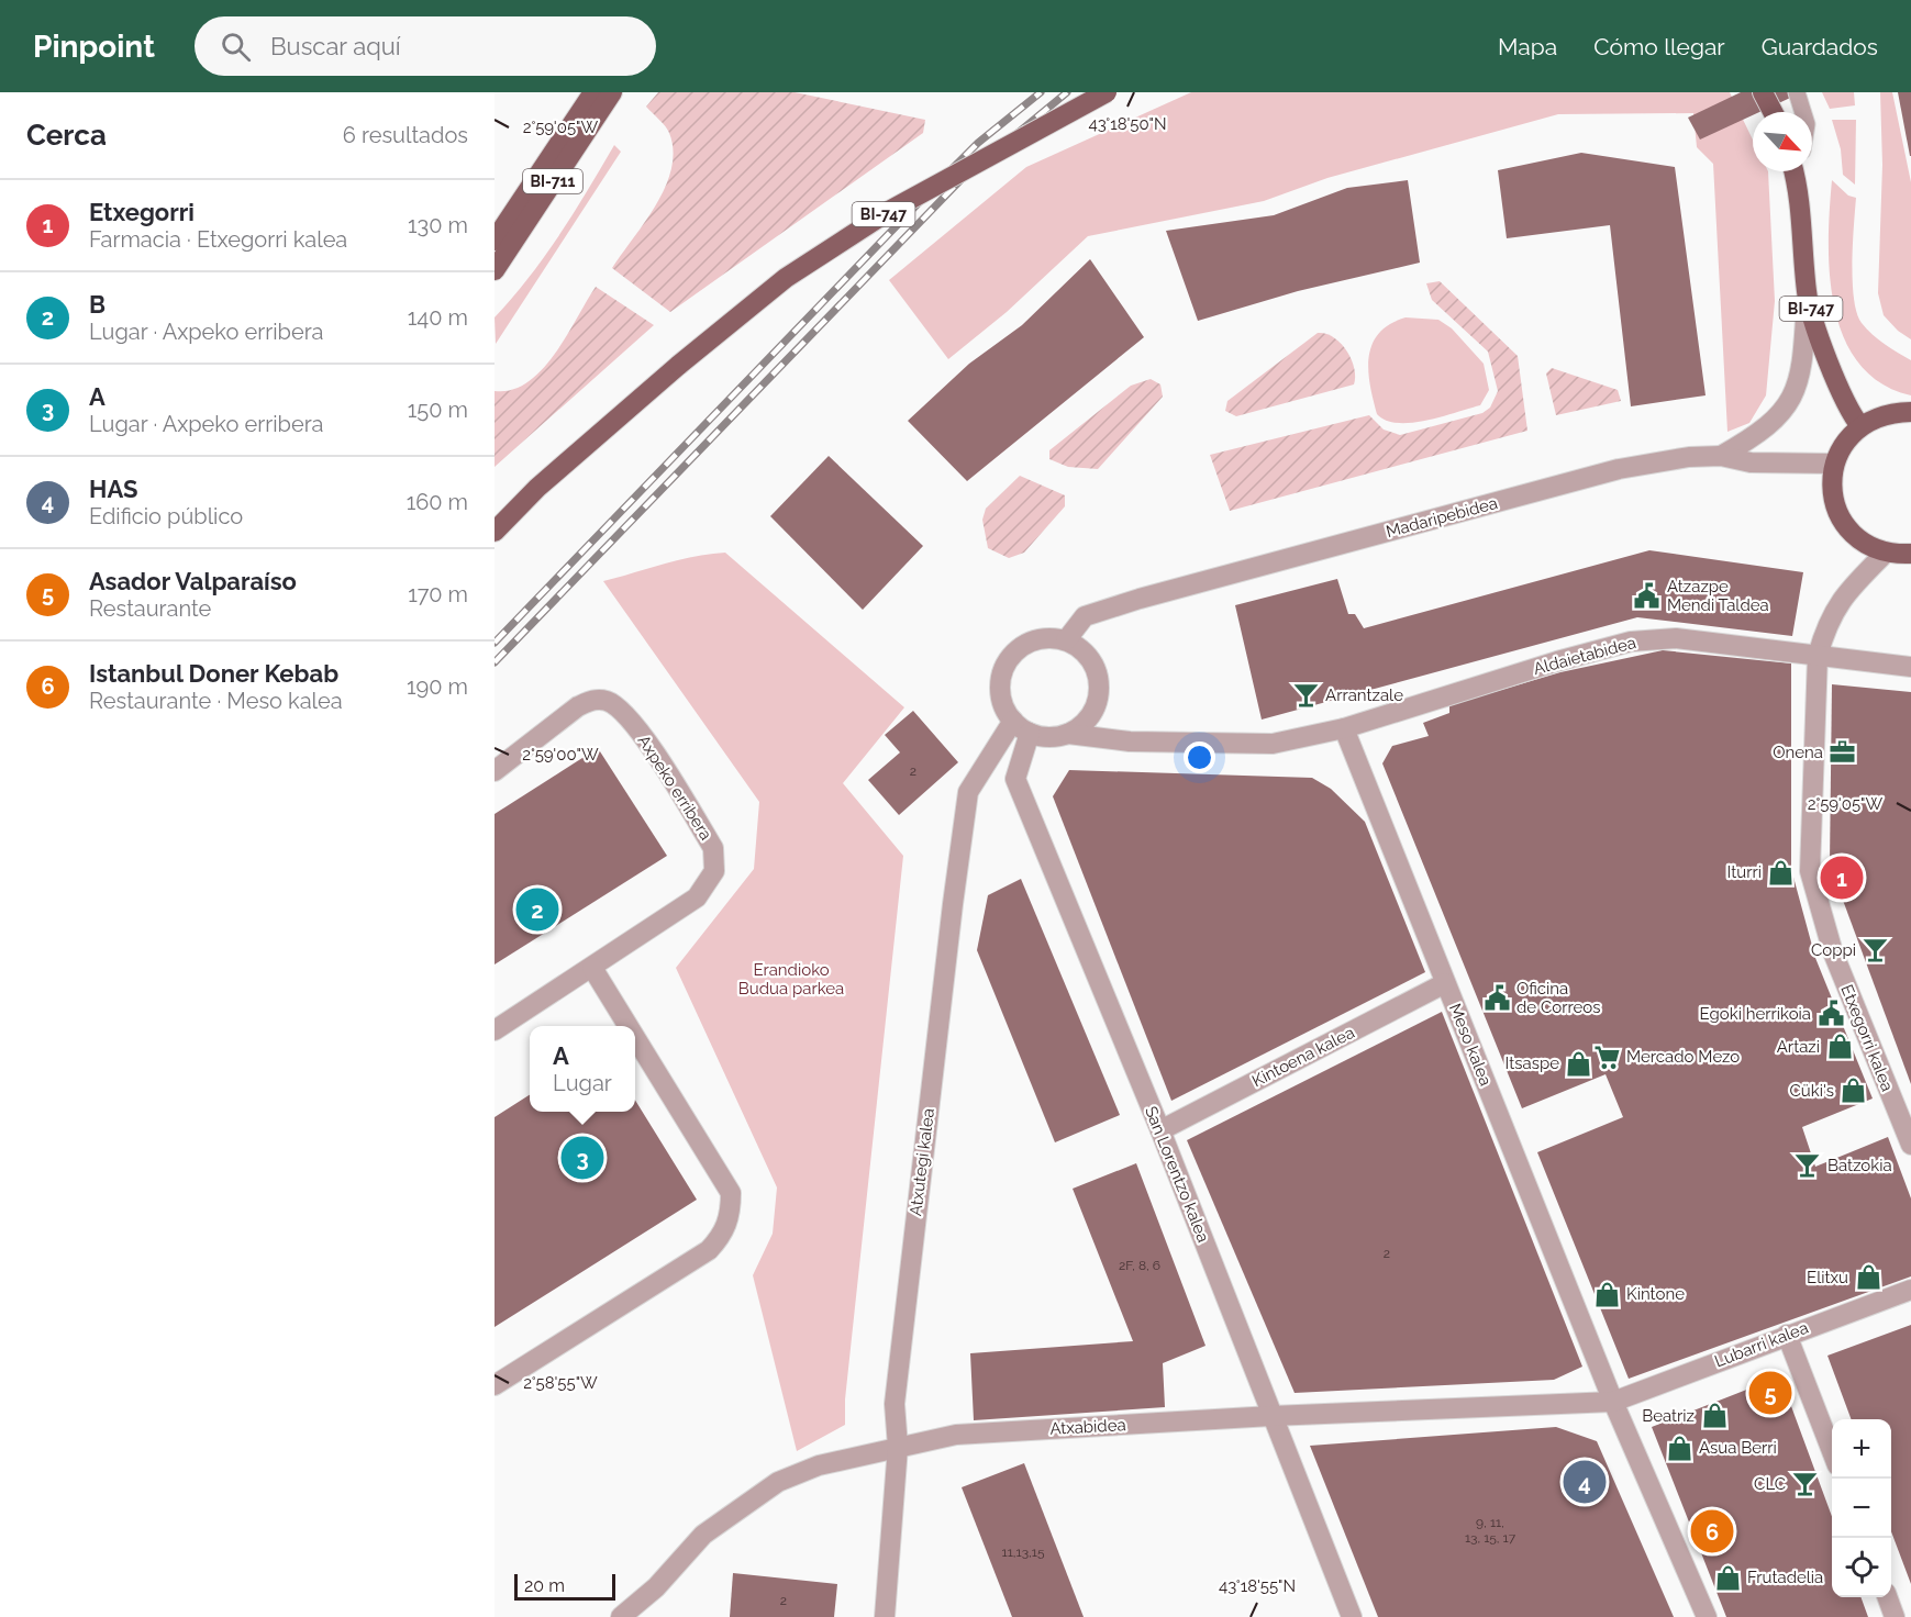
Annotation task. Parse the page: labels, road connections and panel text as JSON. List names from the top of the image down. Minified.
{"streets":{"main road":["BI-711","BI-747"],"street":["Madaripebidea","Aldaietabidea","Axpeko erribera","Etxegorri kalea","Meso kalea","Kintoena kalea","Atxutegi kalea","San Lorentzo kalea","Lubarri kalea","Atxabidea"]},"crossings":[["Madaripebidea","Atxutegi kalea"],["Madaripebidea","San Lorentzo kalea"],["Aldaietabidea","Etxegorri kalea"],["Aldaietabidea","Meso kalea"],["Meso kalea","Kintoena kalea"],["Meso kalea","Lubarri kalea"],["Meso kalea","Atxabidea"],["Kintoena kalea","San Lorentzo kalea"],["Atxutegi kalea","San Lorentzo kalea"],["Atxutegi kalea","Atxabidea"],["San Lorentzo kalea","Atxabidea"],["Lubarri kalea","Atxabidea"]],"parks":["Erandioko Budua parkea"],"places":{"public building":["Atzazpe Mendi Taldea","Oficina de Correos","Egoki herrikoia"],"bar":["Arrantzale","Coppi","Batzokia","CLC"],"office":["Onena"],"shop":["Iturri","Artazi","Itsaspe","Cüki's","Elitxu","Kintone","Beatriz","Asua Berri","Frutadelia"],"supermarket":["Mercado Mezo"]},"house_numbers":["2","2","2F, 8, 6","9, 11, 13, 15, 17","11,13,15","2"],"scale_bar":"20 m","north":"bottom right","page":{"header":"Pinpoint","search":"Buscar aquí","nav":["Mapa","Cómo llegar","Guardados"],"heading":["Cerca","6 resultados"],"list":[{"mark":"1","name":"Etxegorri","note":"Farmacia · Etxegorri kalea","value":"130 m"},{"mark":"2","name":"B","note":"Lugar · Axpeko erribera","value":"140 m"},{"mark":"3","name":"A","note":"Lugar · Axpeko erribera","value":"150 m"},{"mark":"4","name":"HAS","note":"Edificio público","value":"160 m"},{"mark":"5","name":"Asador Valparaíso","note":"Restaurante","value":"170 m"},{"mark":"6","name":"Istanbul Doner Kebab","note":"Restaurante · Meso kalea","value":"190 m"}],"pins":["1","2","3","5","4","6"],"popup":["A","Lugar"],"map_buttons":["+","−"],"scale":"20 m"},"coordinates":["43°18'50\"N","2°59'05\"W","2°59'00\"W","2°58'55\"W","43°18'55\"N"]}
